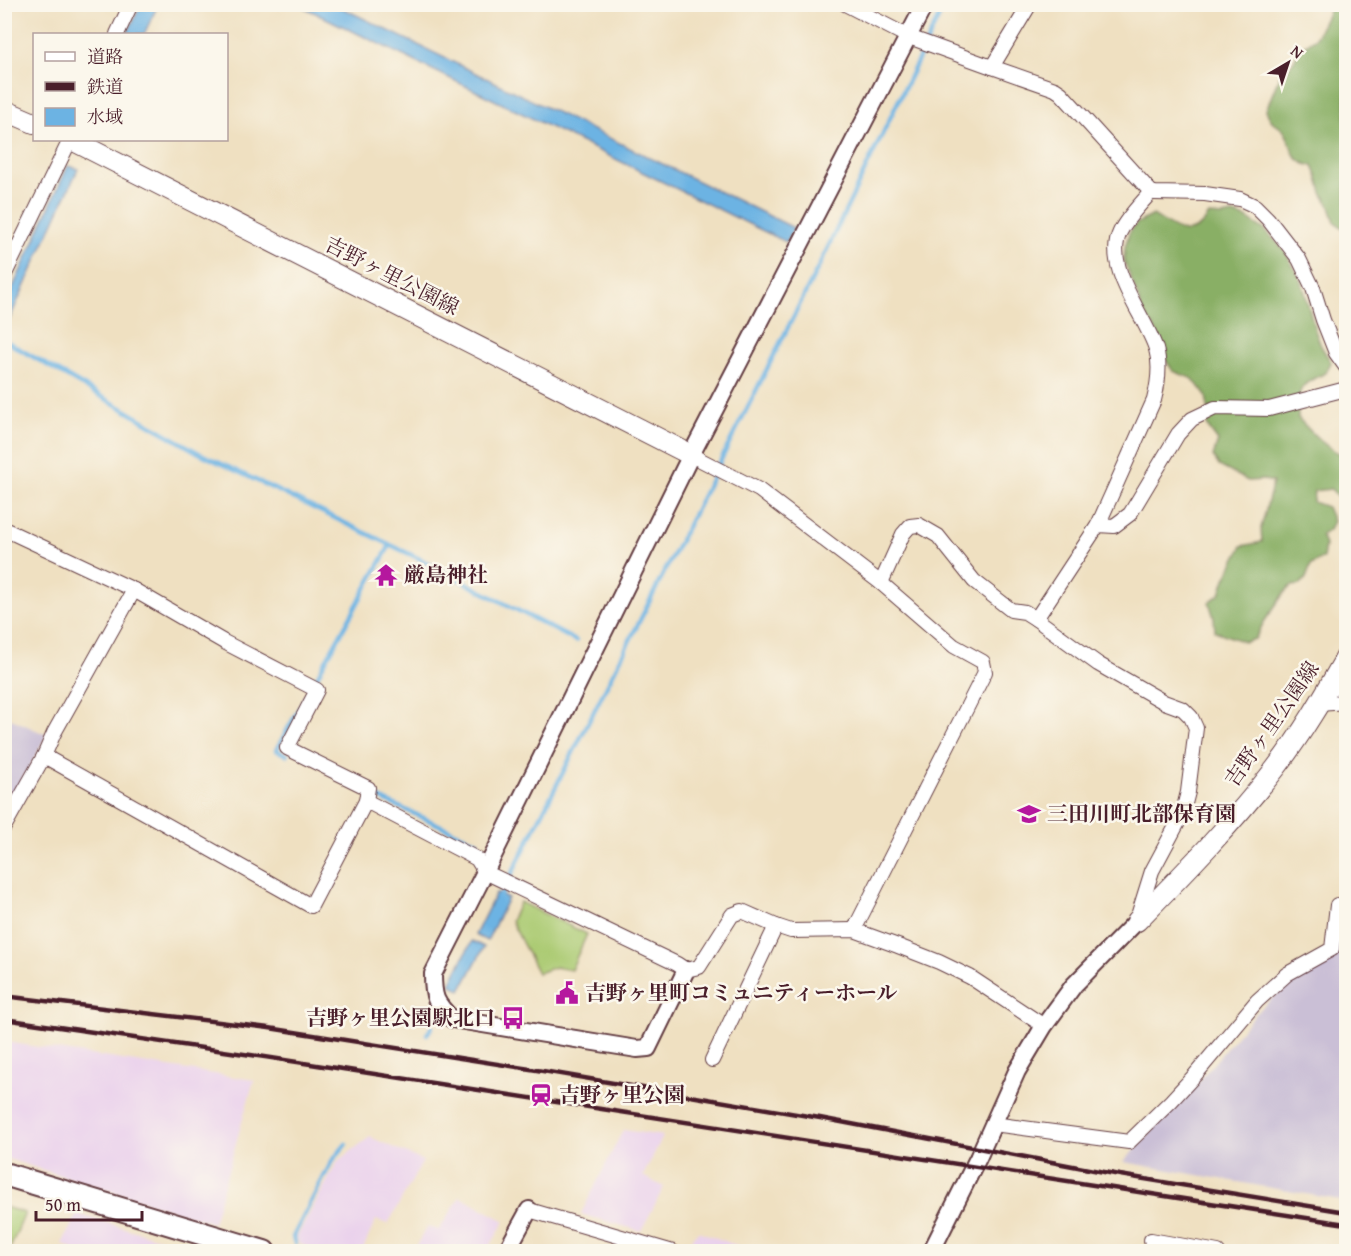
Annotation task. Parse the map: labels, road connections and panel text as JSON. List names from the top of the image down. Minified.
{"streets":{"main road":["吉野ヶ里公園線"]},"places":{"temple":["厳島神社"],"school or university":["三田川町北部保育園"],"public building":["吉野ヶ里町コミュニティーホール"],"bus stop":["吉野ヶ里公園駅北口"],"station":["吉野ヶ里公園"]},"legend":["道路","鉄道","水域"],"scale_bar":"50 m","north":"top right"}
